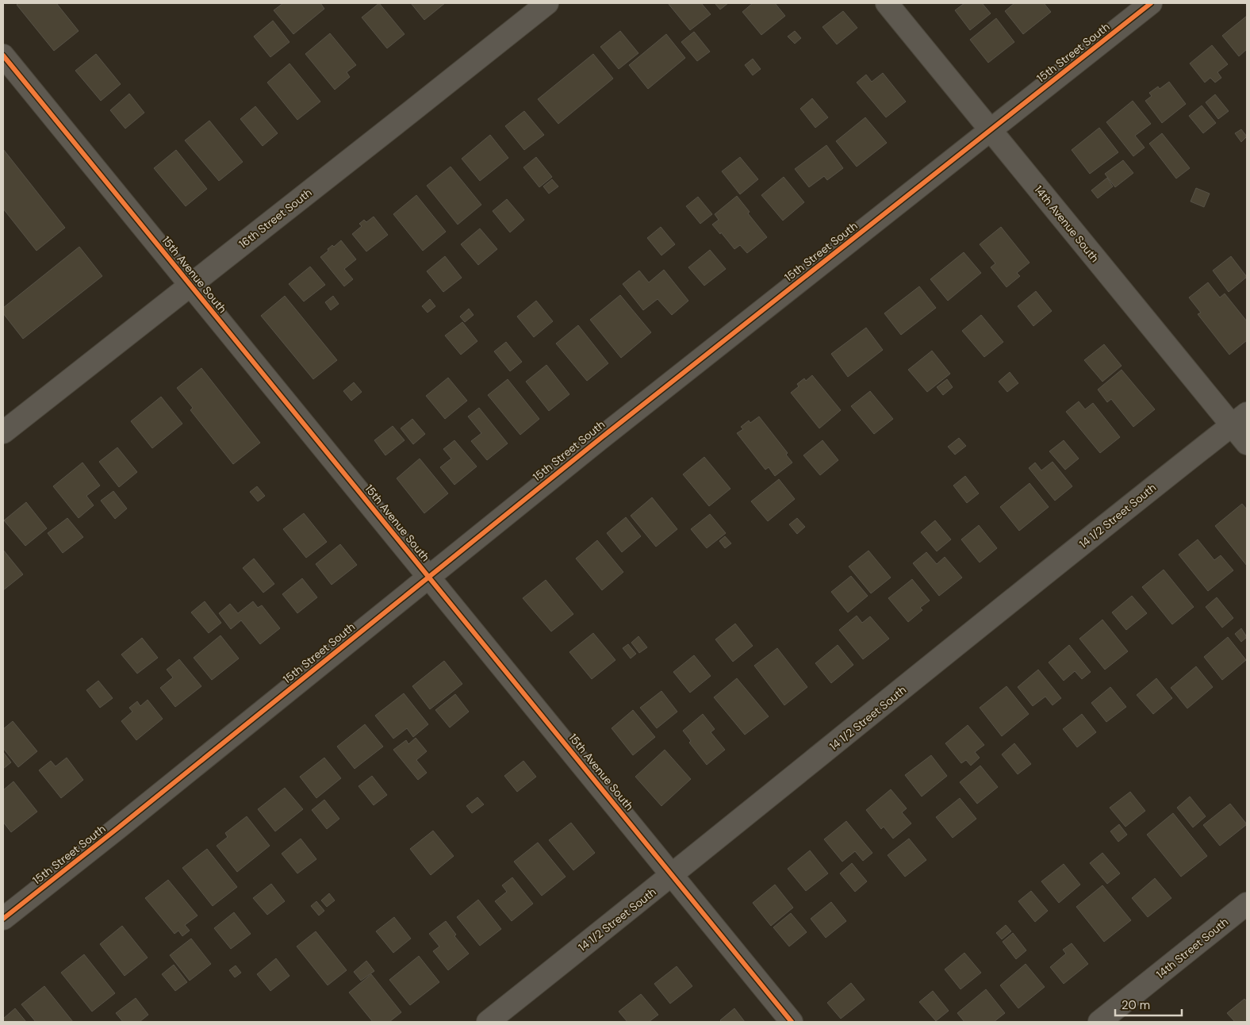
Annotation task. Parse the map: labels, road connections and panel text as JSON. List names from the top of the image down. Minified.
{"streets":{"street":["15th Street South","16th Street South","14th Avenue South","15th Avenue South","14 1/2 Street South","14th Street South"]},"crossings":[["15th Street South","14th Avenue South"],["15th Street South","15th Avenue South"],["16th Street South","15th Avenue South"],["14th Avenue South","14 1/2 Street South"],["15th Avenue South","14 1/2 Street South"]],"scale_bar":"20 m"}
